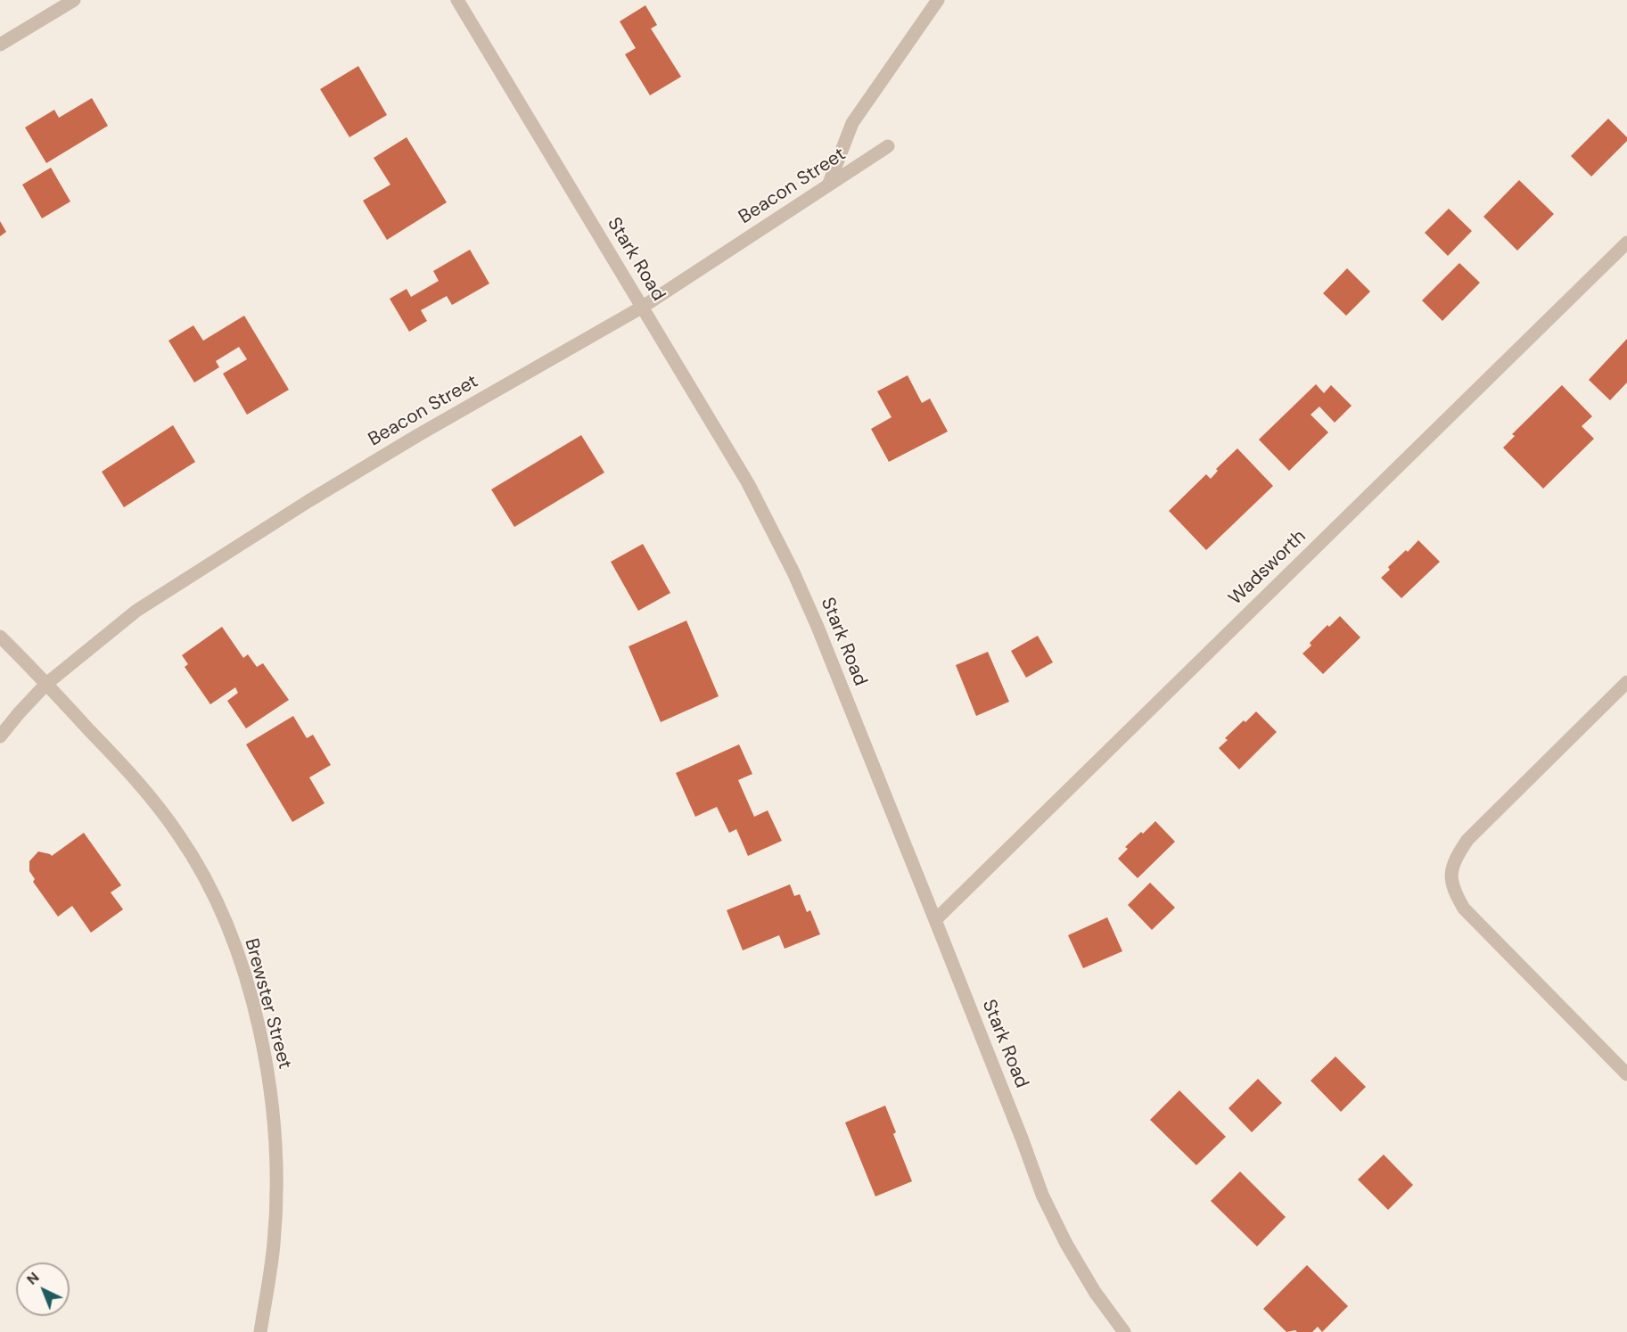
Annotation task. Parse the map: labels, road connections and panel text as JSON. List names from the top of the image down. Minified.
{"streets":{"street":["Beacon Street","Stark Road","Wadsworth","Brewster Street"]},"crossings":[["Beacon Street","Stark Road"],["Beacon Street","Brewster Street"],["Stark Road","Wadsworth"]],"north":"top left"}
